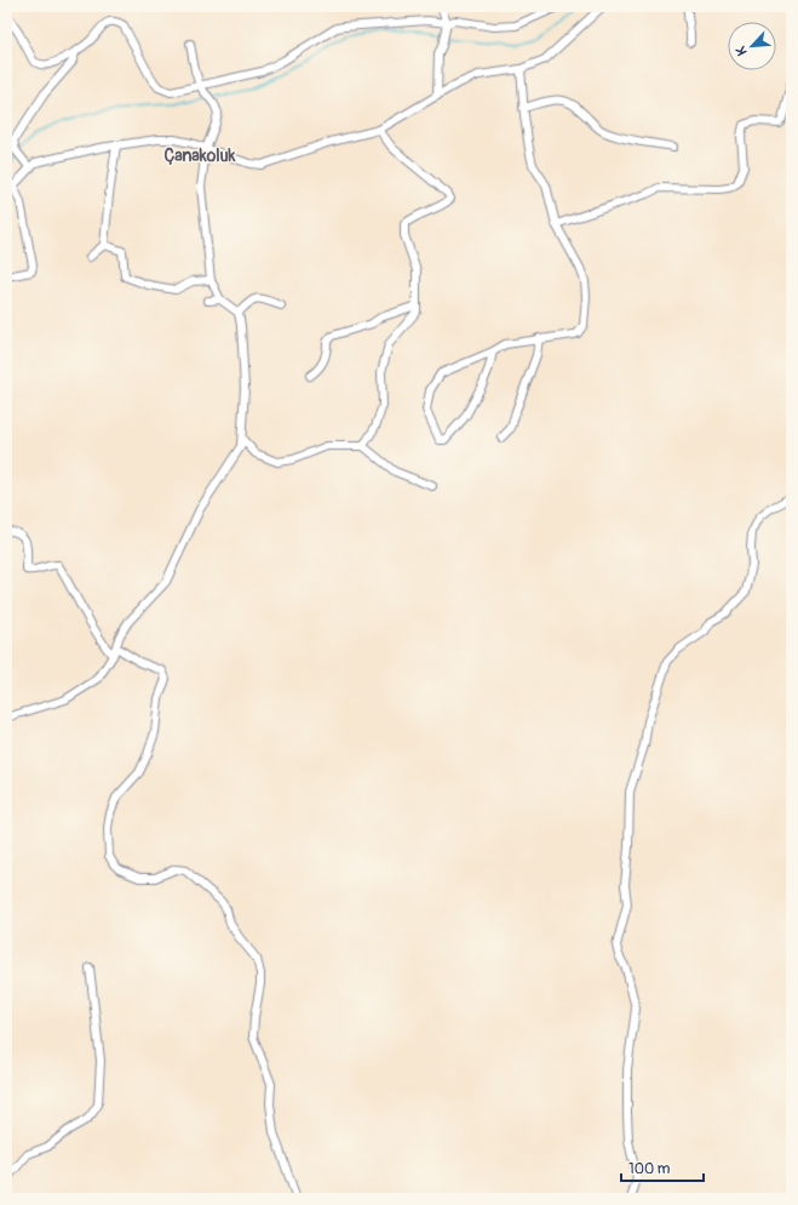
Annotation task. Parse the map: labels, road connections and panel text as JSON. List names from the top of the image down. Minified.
{"districts":["Çanakoluk"],"scale_bar":"100 m","north":"bottom left"}
